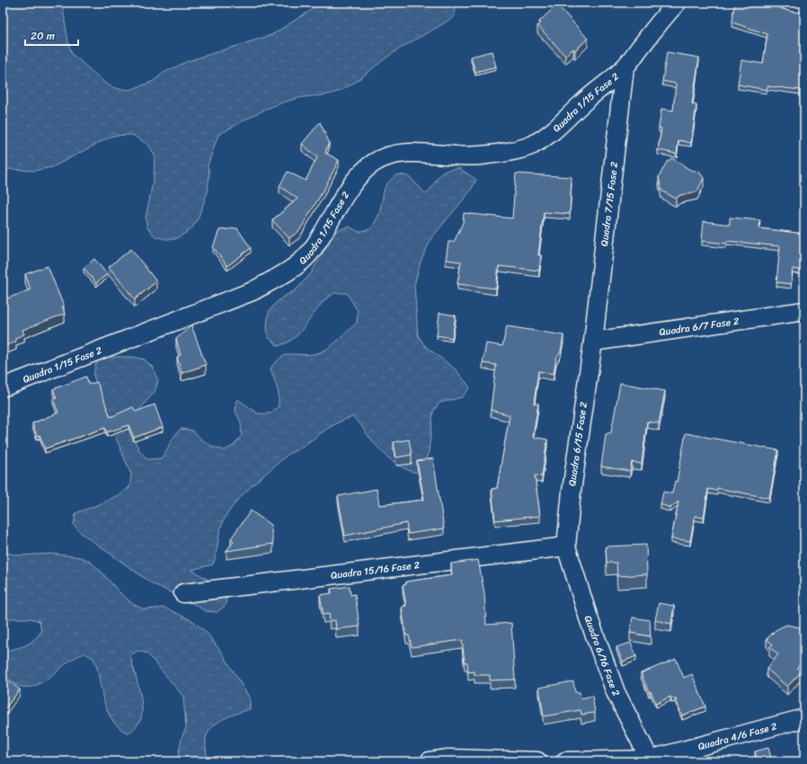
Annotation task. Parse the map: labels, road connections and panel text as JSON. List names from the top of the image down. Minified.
{"streets":{"street":["Quadra 1/15 Fase 2","Quadra 7/15 Fase 2","Quadra 6/7 Fase 2","Quadra 6/15 Fase 2","Quadra 15/16 Fase 2","Quadra 6/16 Fase 2","Quadra 4/6 Fase 2"]},"crossings":[["Quadra 1/15 Fase 2","Quadra 7/15 Fase 2"],["Quadra 7/15 Fase 2","Quadra 6/7 Fase 2"],["Quadra 7/15 Fase 2","Quadra 6/15 Fase 2"],["Quadra 6/7 Fase 2","Quadra 6/15 Fase 2"],["Quadra 6/15 Fase 2","Quadra 15/16 Fase 2"],["Quadra 6/15 Fase 2","Quadra 6/16 Fase 2"],["Quadra 15/16 Fase 2","Quadra 6/16 Fase 2"],["Quadra 6/16 Fase 2","Quadra 4/6 Fase 2"]],"scale_bar":"20 m"}
